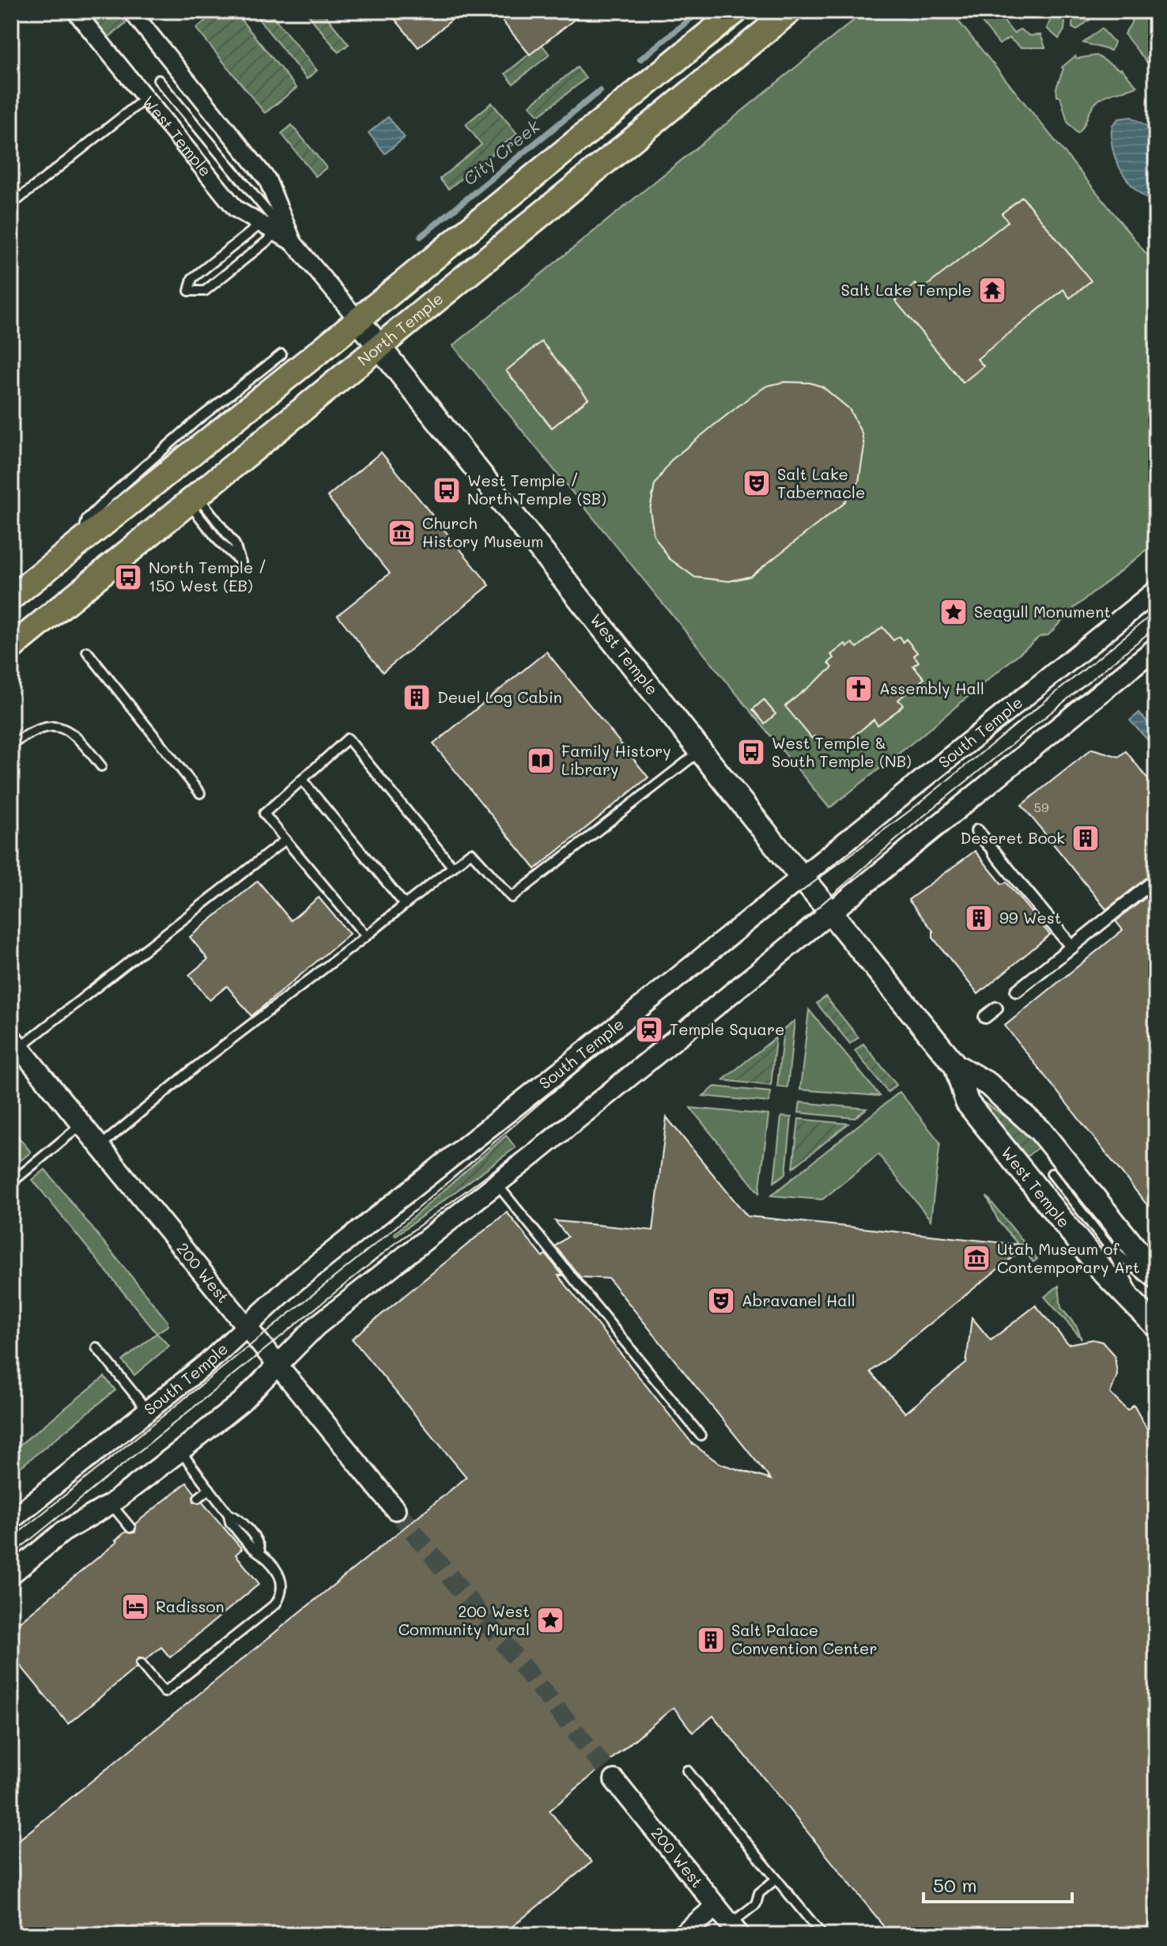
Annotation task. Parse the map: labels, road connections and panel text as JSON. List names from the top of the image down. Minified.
{"streets":{"main road":["West Temple","North Temple"],"street":["South Temple","200 West"]},"crossings":[["West Temple","North Temple"],["West Temple","South Temple"],["South Temple","200 West"]],"water":["City Creek"],"places":{"temple":["Salt Lake Temple"],"theatre":["Salt Lake Tabernacle","Abravanel Hall"],"bus stop":["West Temple / North Temple (SB)","North Temple / 150 West (EB)","West Temple & South Temple (NB)"],"museum":["Church History Museum","Utah Museum of Contemporary Art"],"place":["Seagull Monument","200 West Community Mural"],"church":["Assembly Hall"],"building":["Deuel Log Cabin","Deseret Book","99 West","Salt Palace Convention Center"],"library":["Family History Library"],"station":["Temple Square"],"hotel":["Radisson"]},"house_numbers":["59"],"scale_bar":"50 m"}
